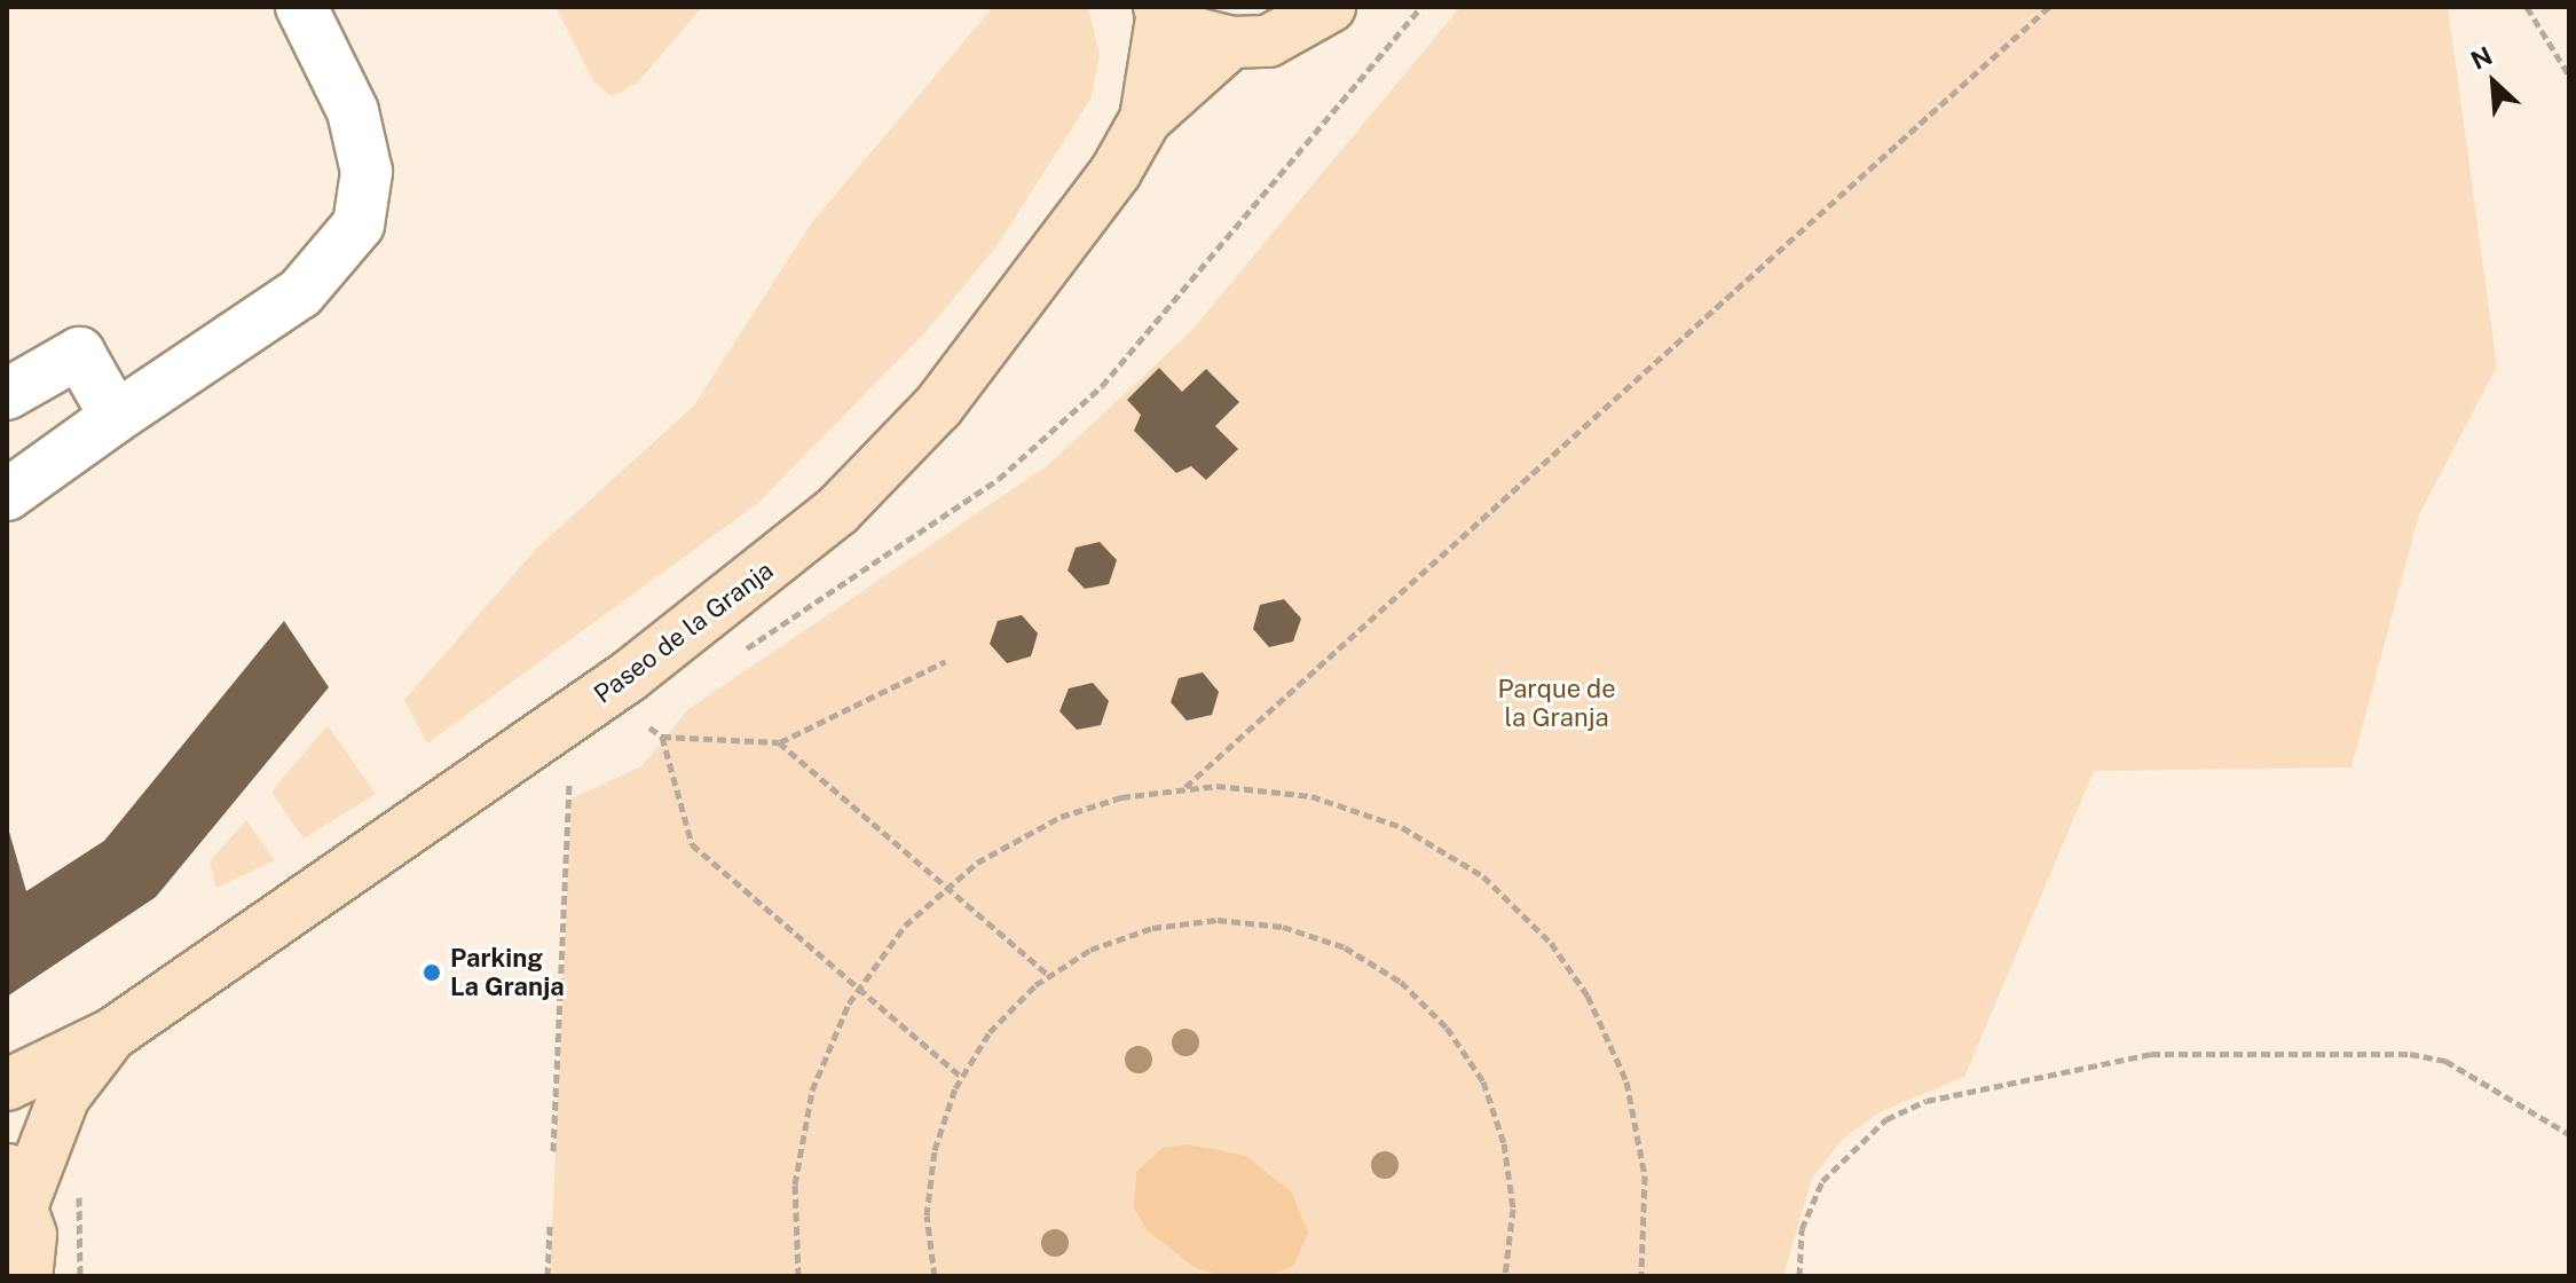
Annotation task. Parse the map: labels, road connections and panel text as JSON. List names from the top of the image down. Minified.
{"streets":{"main road":["Paseo de la Granja"]},"parks":["Parque de la Granja"],"places":["Parking La Granja"],"north":"top left"}
